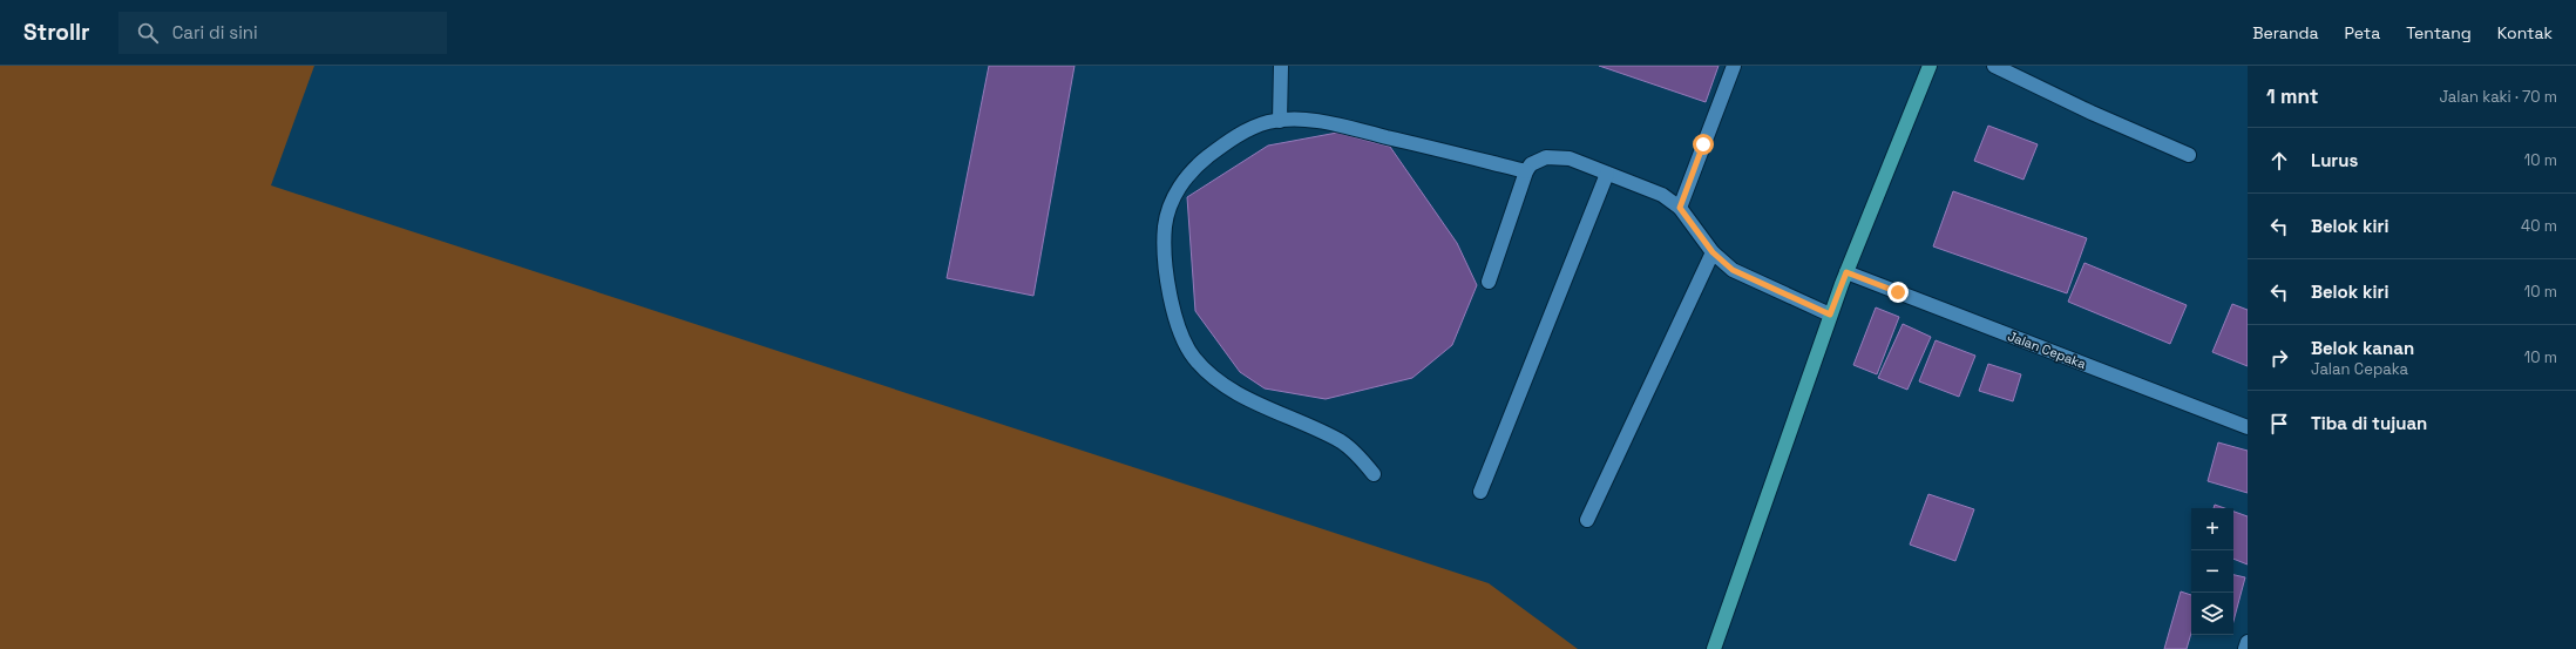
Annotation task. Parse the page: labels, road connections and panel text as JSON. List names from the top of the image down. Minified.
{"streets":{"street":["Jalan Cepaka"]},"page":{"header":"Strollr","search":"Cari di sini","nav":["Beranda","Peta","Tentang","Kontak"],"heading":["1 mnt","Jalan kaki · 70 m"],"list":[["Lurus","10 m"],["Belok kiri","40 m"],["Belok kiri","10 m"],["Belok kanan","Jalan Cepaka","10 m"],"Tiba di tujuan"],"map_buttons":["+","−"]}}
